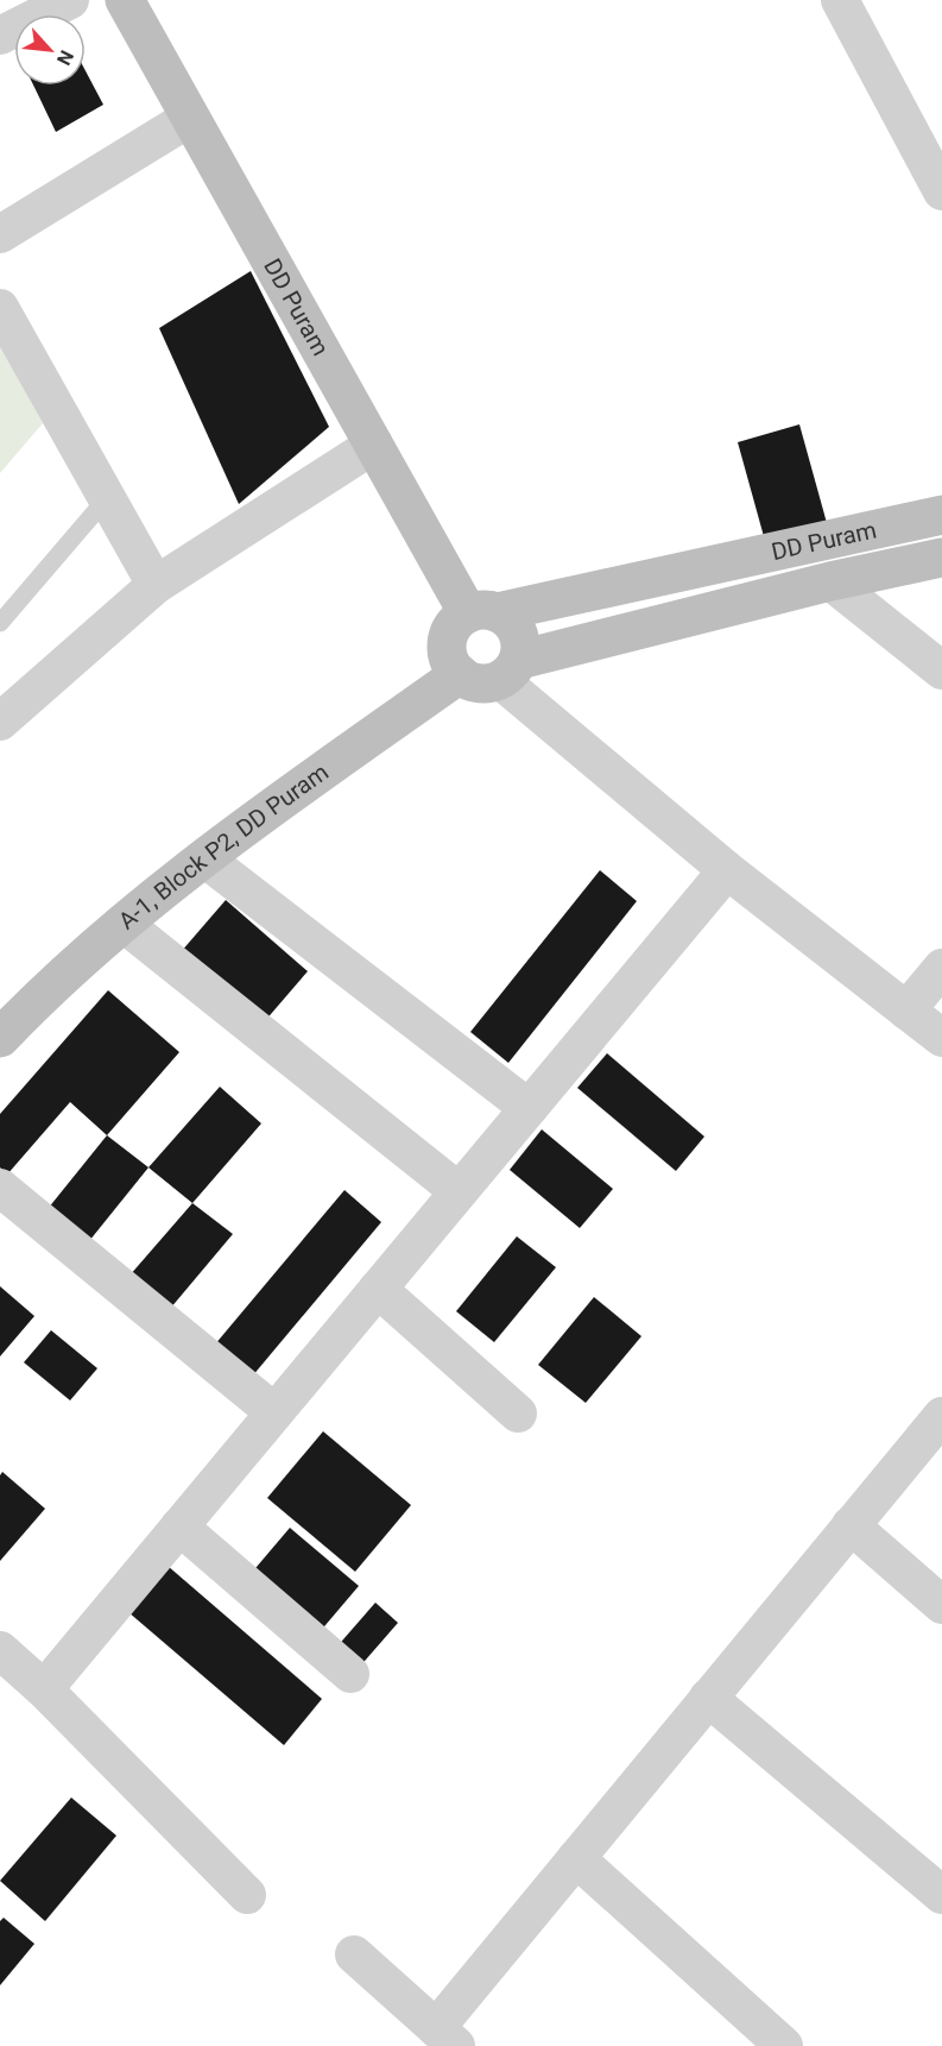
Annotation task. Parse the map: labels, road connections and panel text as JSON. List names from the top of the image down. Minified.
{"streets":{"street":["DD Puram","A-1, Block P2, DD Puram"]},"crossings":[["DD Puram","A-1, Block P2, DD Puram"]],"north":"bottom right"}
